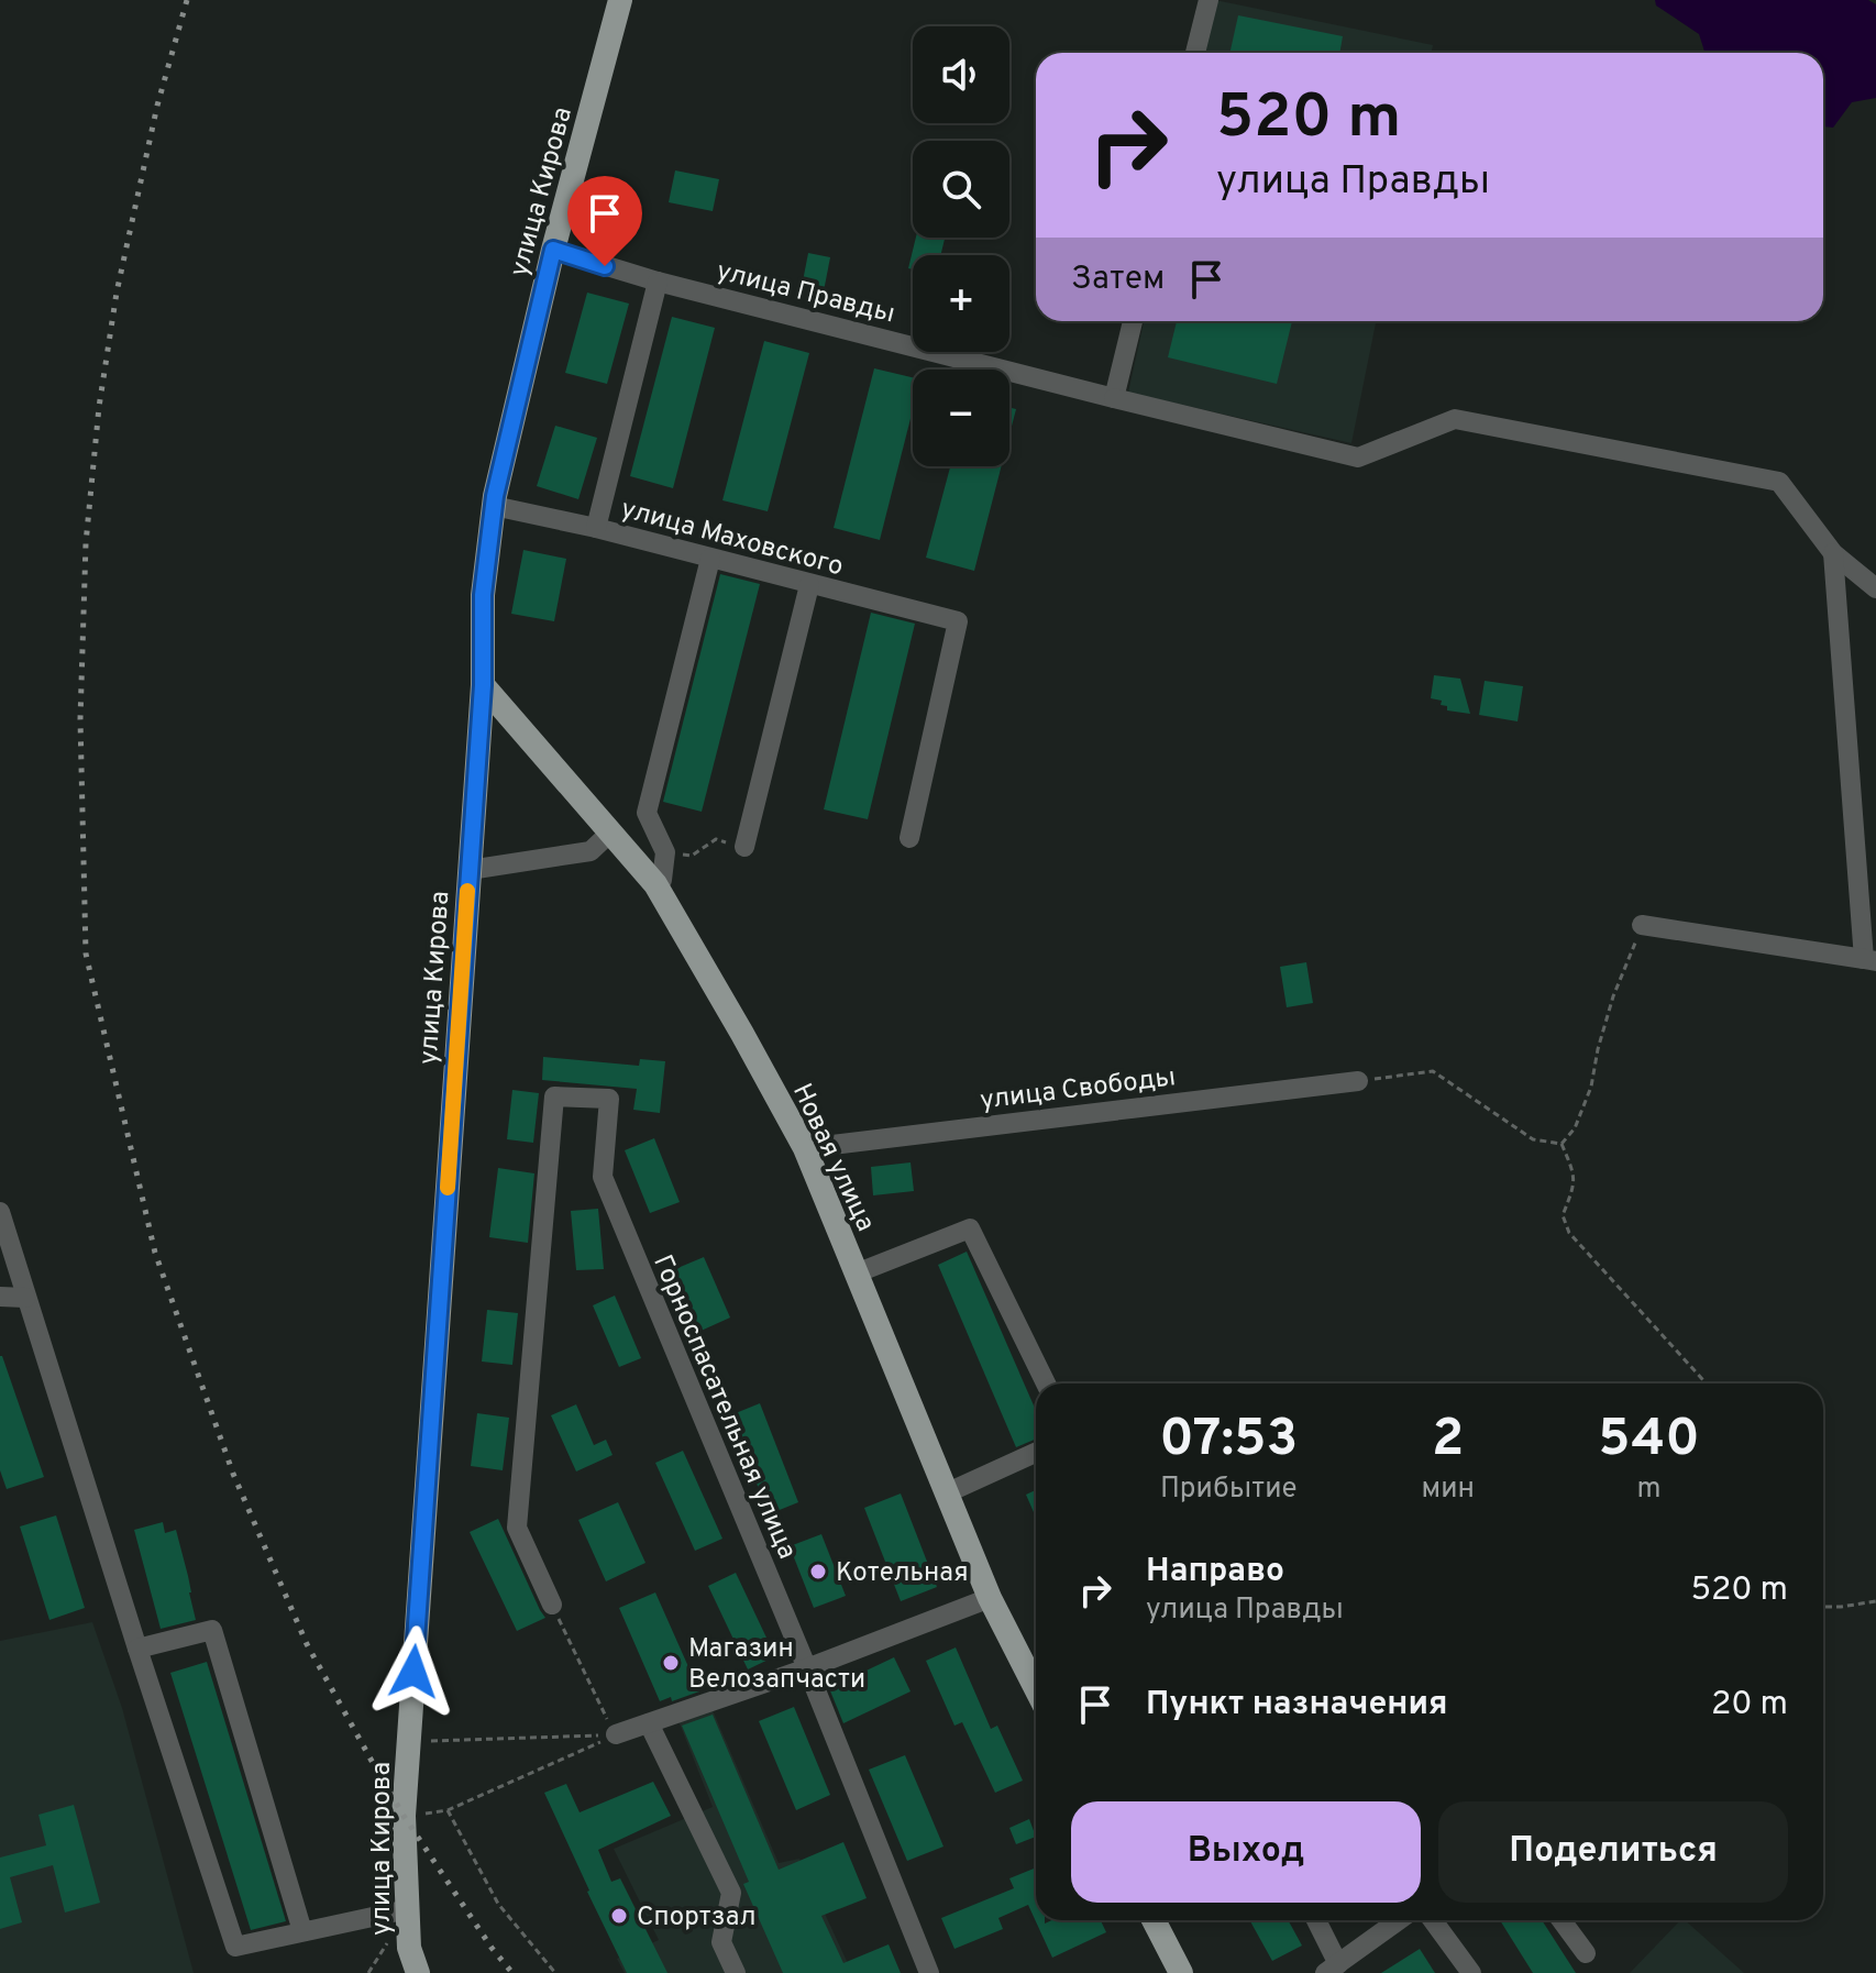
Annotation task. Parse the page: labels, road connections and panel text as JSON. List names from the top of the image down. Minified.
{"streets":{"main road":["улица Кирова","Новая улица"],"street":["улица Правды","улица Маховского","улица Свободы","Горноспасательная улица"]},"crossings":[["улица Кирова","улица Правды"],["улица Кирова","улица Маховского"],["улица Кирова","Новая улица"],["улица Свободы","Новая улица"]],"places":["Котельная","Магазин Велозапчасти","Спортзал"],"page":{"map_buttons":["+","−"],"turn":["520 m","улица Правды"],"then":"Затем","eta":["07:53","Прибытие","2","мин","540","m"],"list":[{"name":"Направо","note":"улица Правды","value":"520 m"},{"name":"Пункт назначения","value":"20 m"}],"buttons":["Выход","Поделиться"]}}
